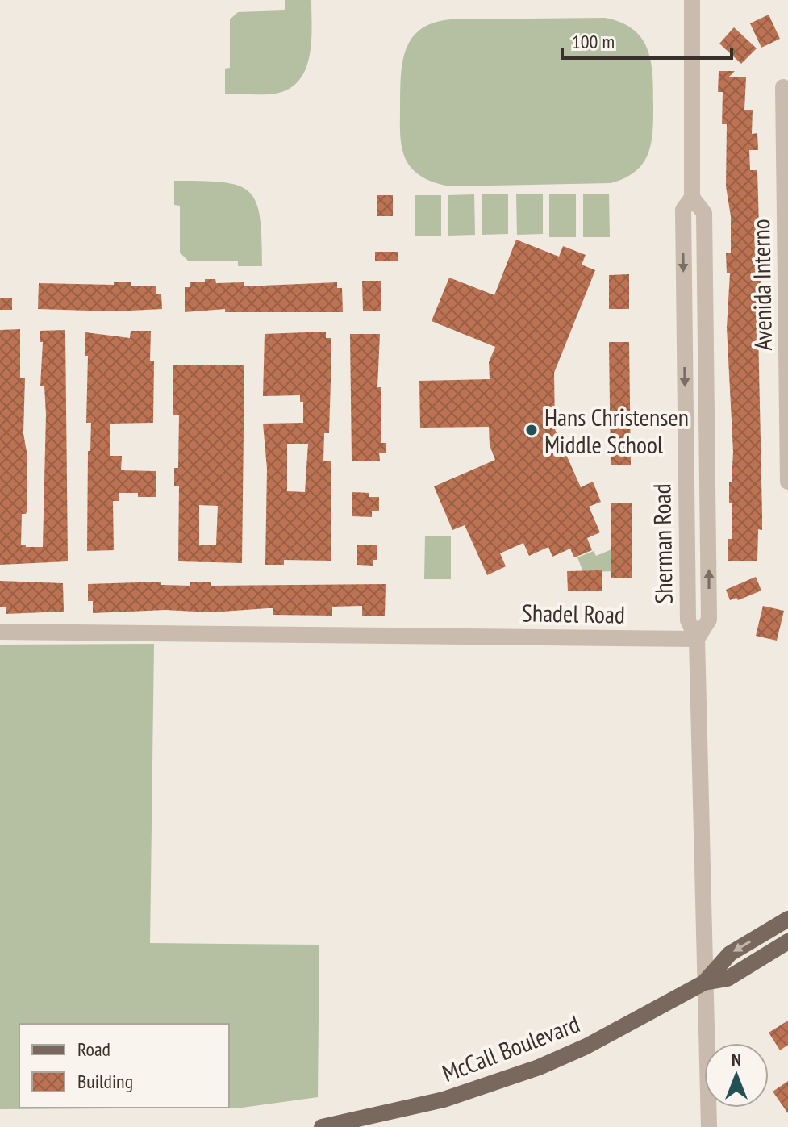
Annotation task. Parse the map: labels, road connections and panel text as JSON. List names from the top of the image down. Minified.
{"streets":{"main road":["McCall Boulevard"],"street":["Avenida Interno","Sherman Road","Shadel Road"]},"crossings":[["Sherman Road","Shadel Road"],["Sherman Road","McCall Boulevard"]],"places":["Hans Christensen Middle School"],"legend":["Road","Building"],"scale_bar":"100 m","north":"top"}
